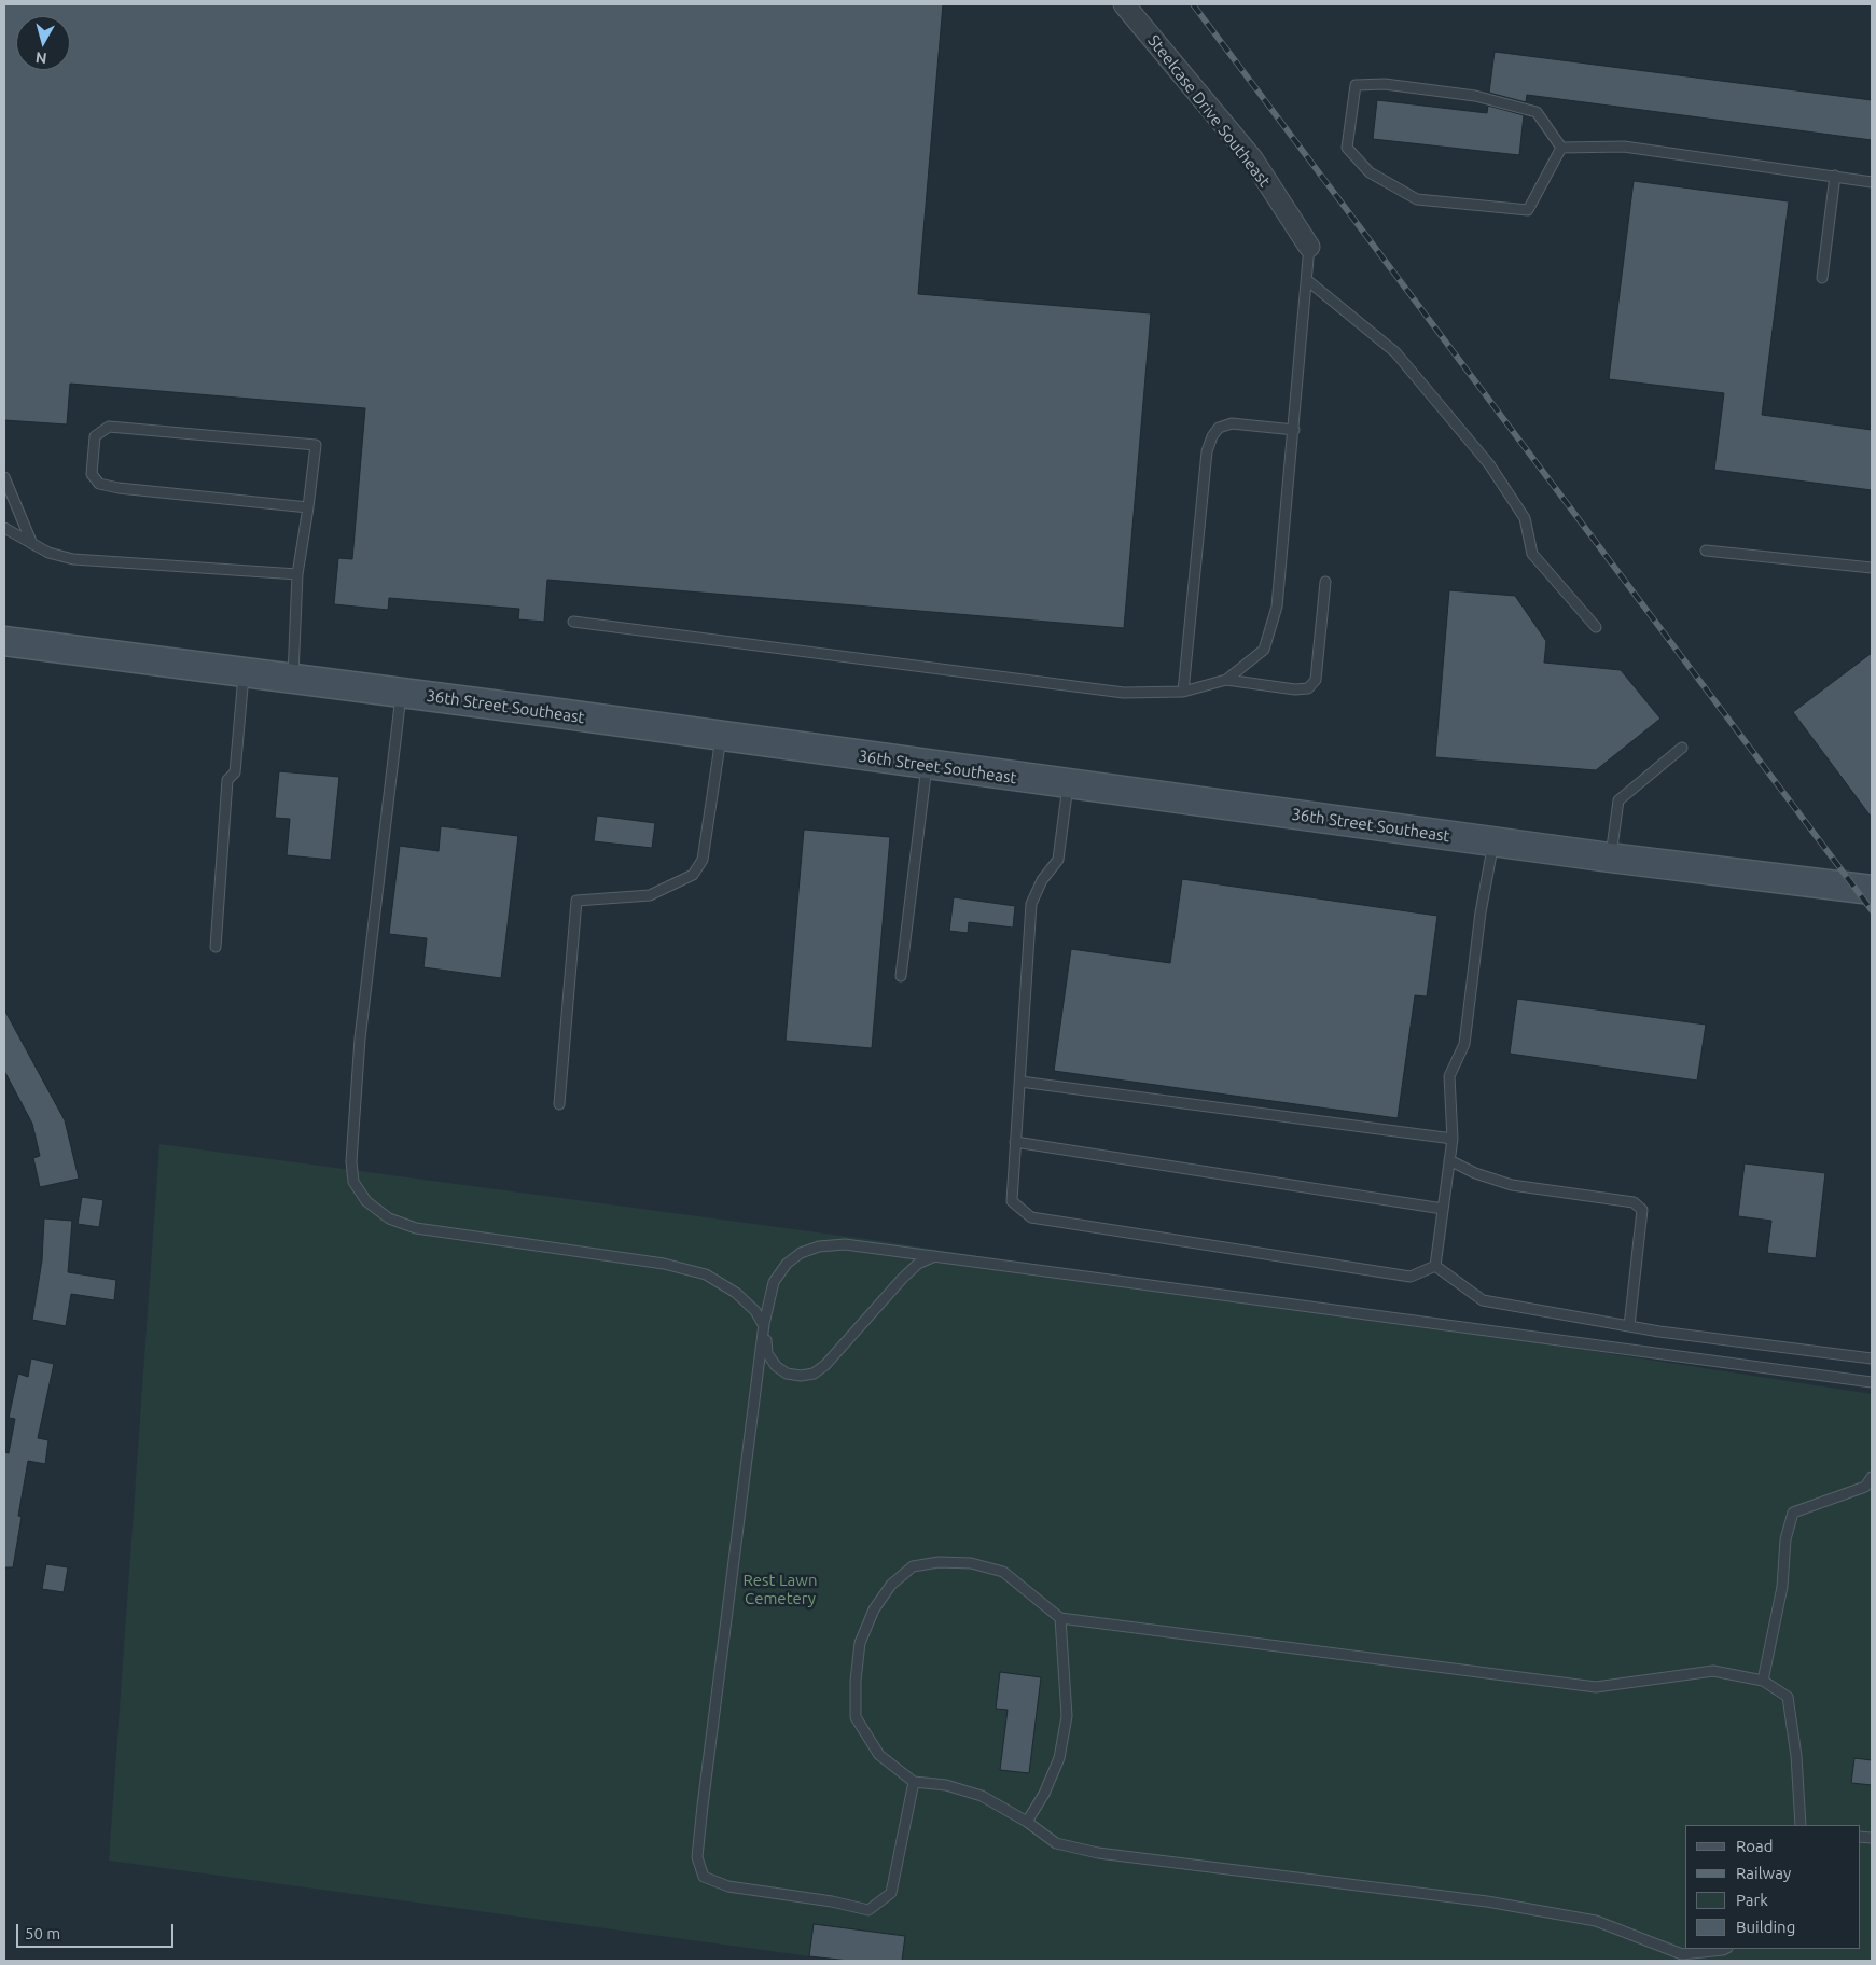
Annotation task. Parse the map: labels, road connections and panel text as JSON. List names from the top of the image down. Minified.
{"streets":{"street":["Steelcase Drive Southeast","36th Street Southeast"]},"parks":["Rest Lawn Cemetery"],"legend":["Road","Railway","Park","Building"],"scale_bar":"50 m","north":"bottom"}
